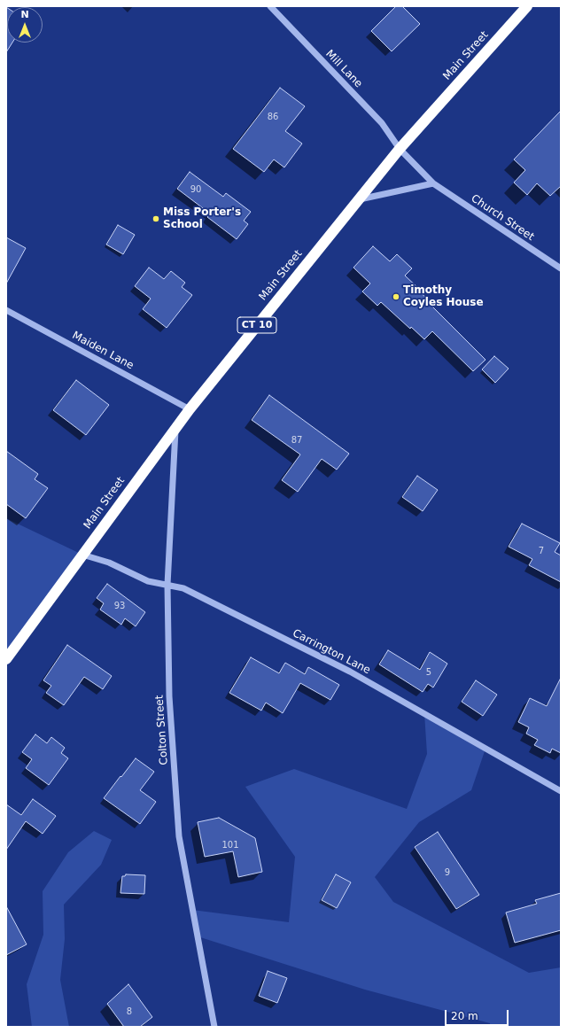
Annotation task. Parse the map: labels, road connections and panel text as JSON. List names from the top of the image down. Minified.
{"streets":{"highway":["Main Street","CT 10"],"street":["Mill Lane","Church Street","Maiden Lane","Carrington Lane","Colton Street"]},"crossings":[["Main Street","Mill Lane"],["Main Street","Church Street"],["Main Street","Maiden Lane"],["Main Street","Carrington Lane"],["Main Street","Colton Street"],["Mill Lane","Church Street"],["Carrington Lane","Colton Street"]],"places":["Miss Porter's School","Timothy Coyles House"],"house_numbers":["86","90","87","7","93","5","101","9","8"],"scale_bar":"20 m","north":"top"}
